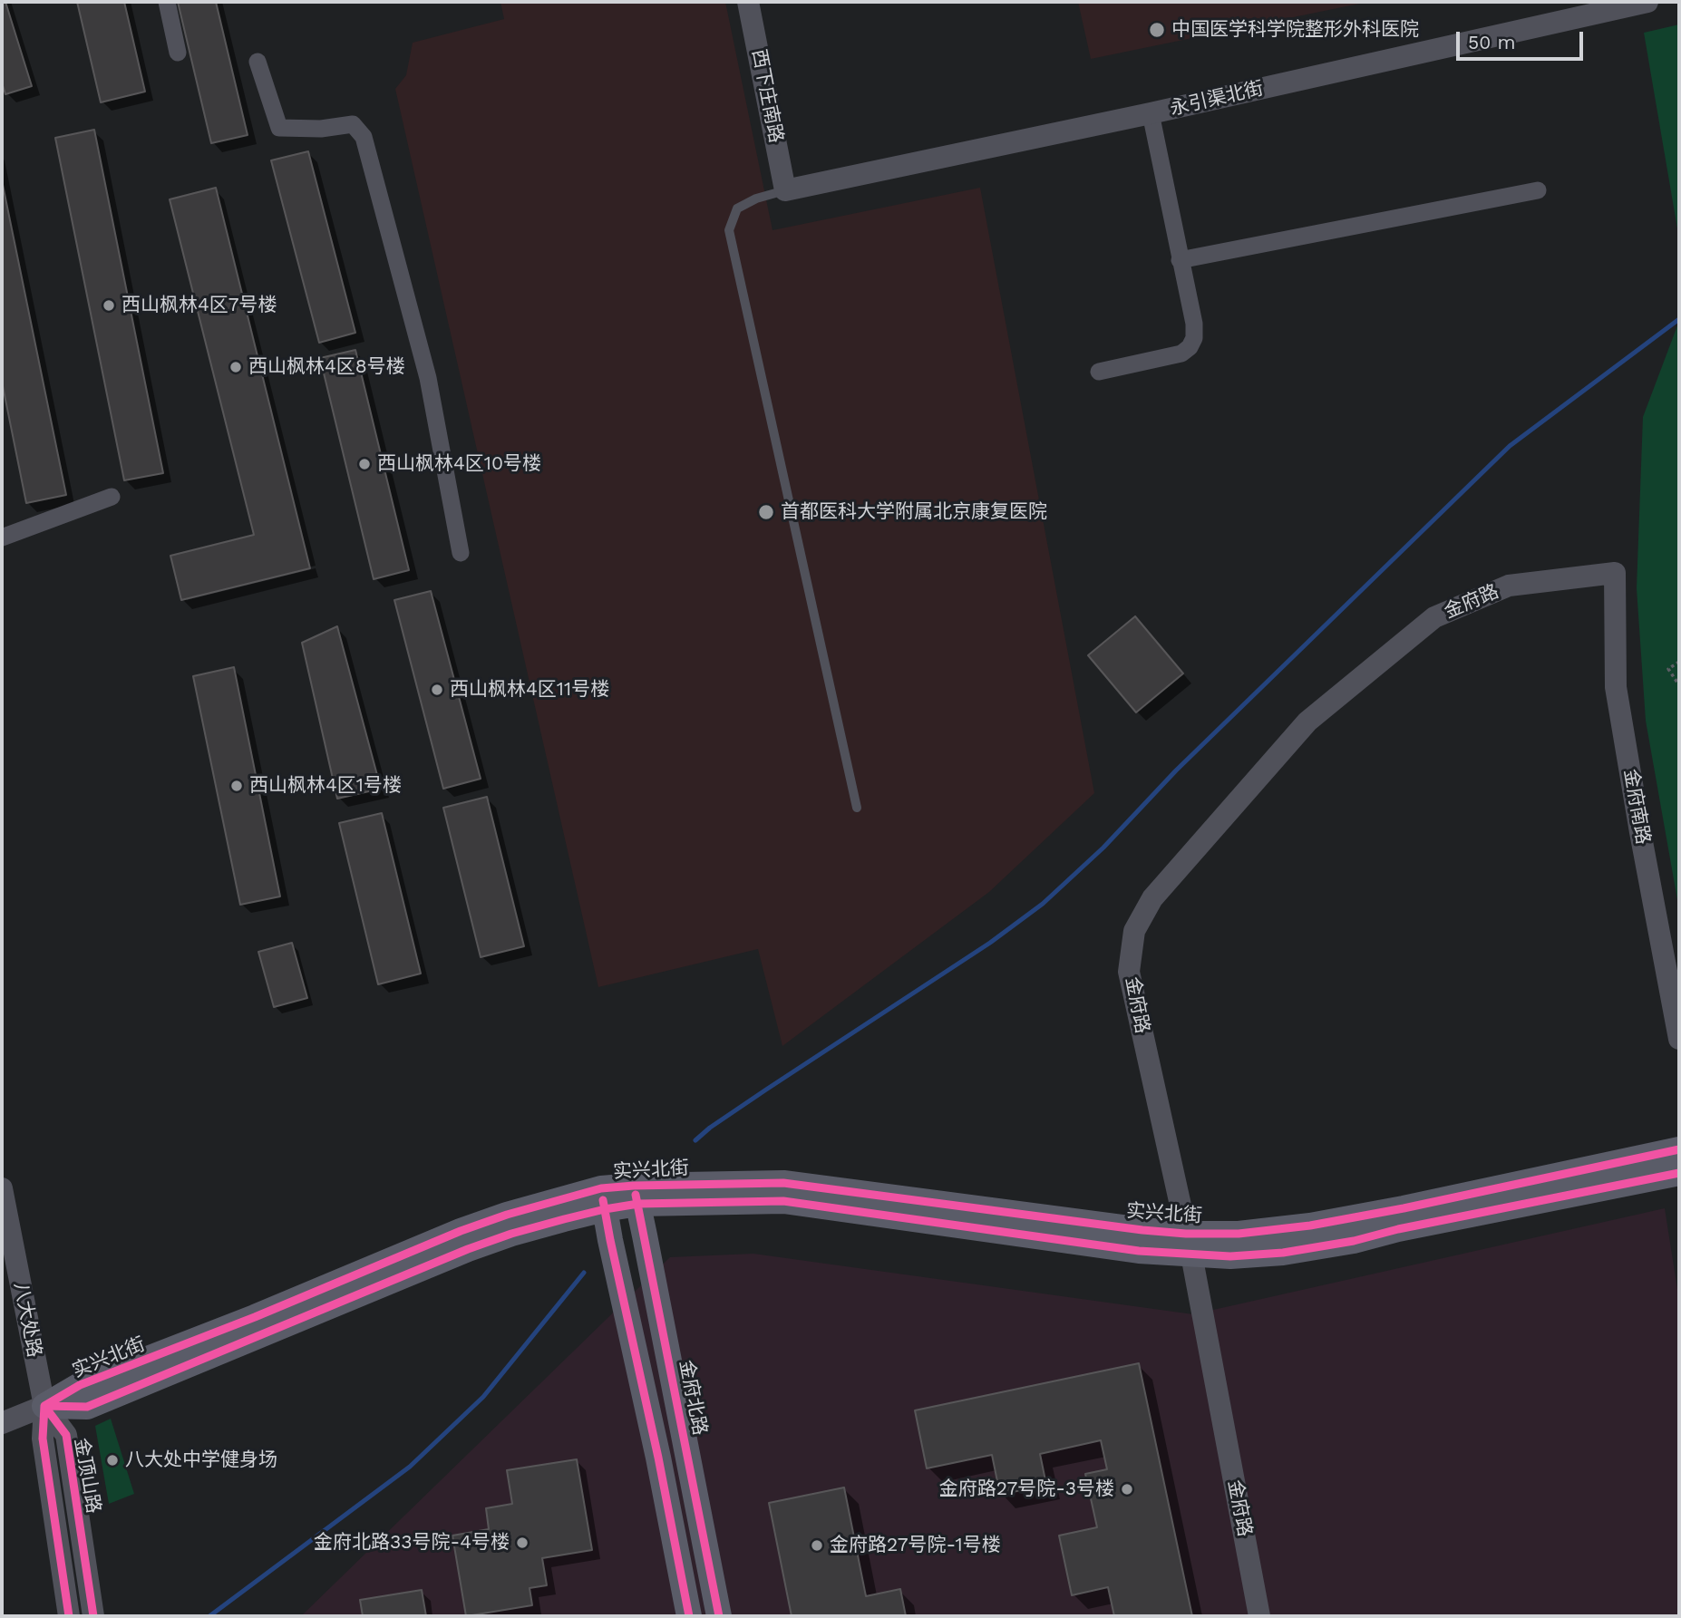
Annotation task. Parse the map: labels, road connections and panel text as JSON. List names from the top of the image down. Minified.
{"streets":{"main road":["实兴北街","金府北路"],"street":["西下庄南路","永引渠北街","金府路","金府南路","八大处路","金顶山路"]},"crossings":[["西下庄南路","永引渠北街"],["金府路","金府南路"],["金府路","实兴北街"],["实兴北街","八大处路"],["实兴北街","金府北路"],["实兴北街","金顶山路"],["八大处路","金顶山路"]],"places":["中国医学科学院整形外科医院","西山枫林4区7号楼","西山枫林4区8号楼","西山枫林4区10号楼","首都医科大学附属北京康复医院","西山枫林4区11号楼","西山枫林4区1号楼","八大处中学健身场","金府路27号院-3号楼","金府北路33号院-4号楼","金府路27号院-1号楼"],"scale_bar":"50 m"}
